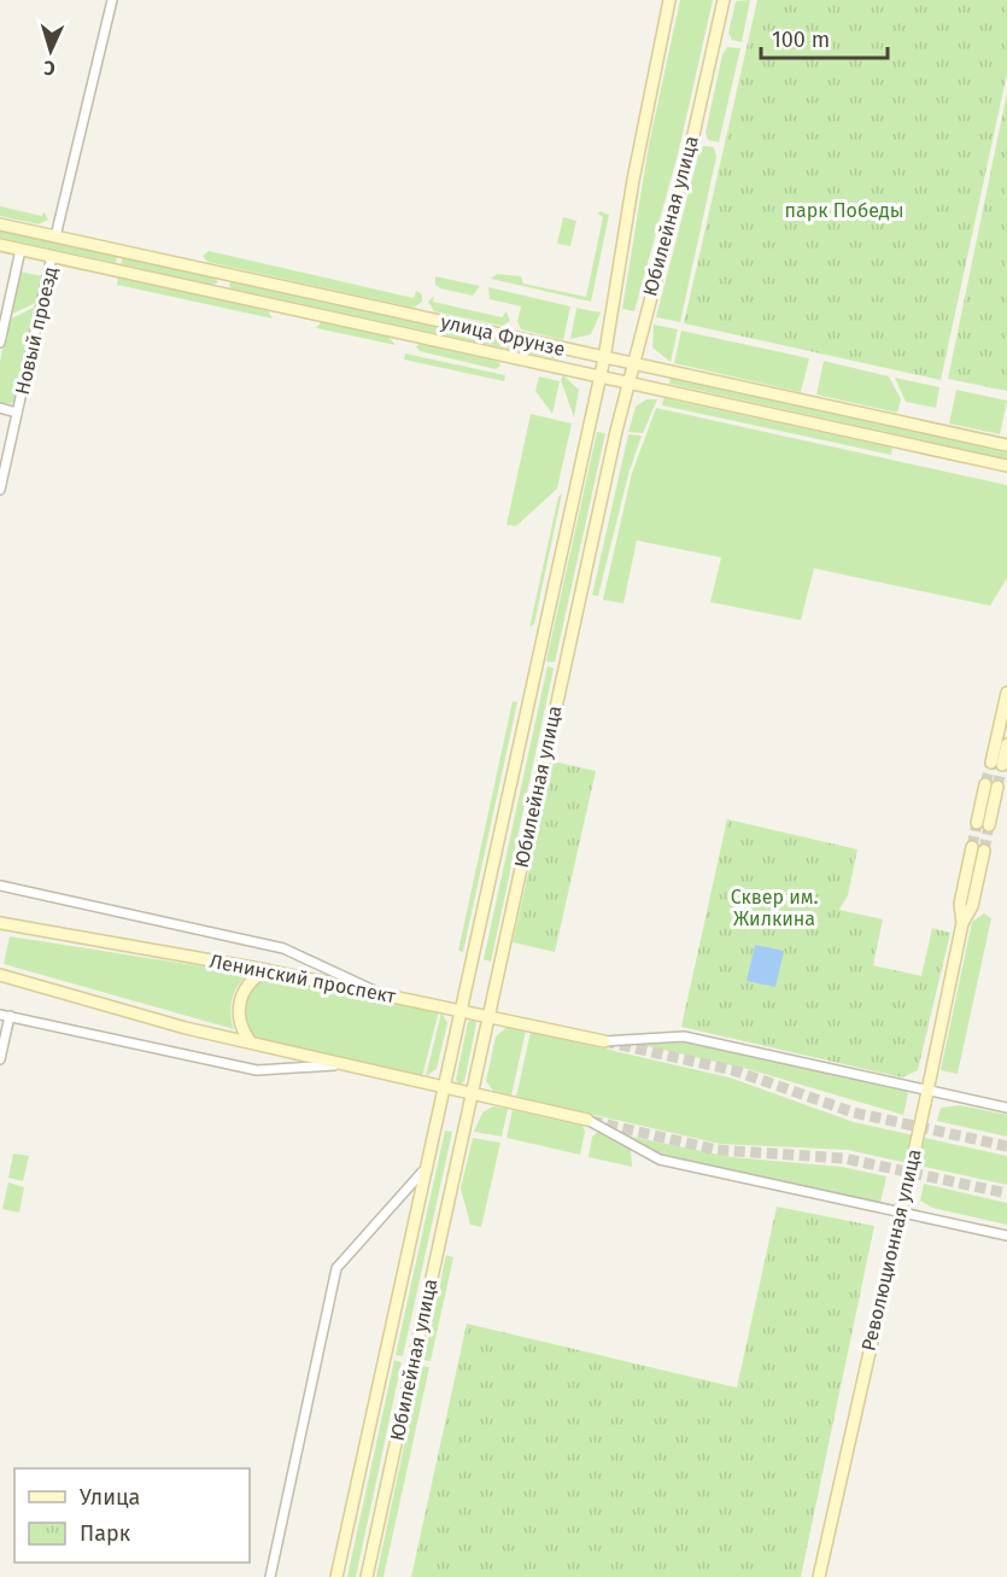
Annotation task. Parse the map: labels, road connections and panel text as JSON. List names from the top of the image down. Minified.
{"streets":{"main road":["Юбилейная улица","улица Фрунзе","Ленинский проспект","Революционная улица"],"street":["Новый проезд"]},"crossings":[["Юбилейная улица","улица Фрунзе"],["Юбилейная улица","Ленинский проспект"],["Новый проезд","улица Фрунзе"]],"parks":["парк Победы","Сквер им. Жилкина"],"legend":["Улица","Парк"],"scale_bar":"100 m","north":"bottom"}
